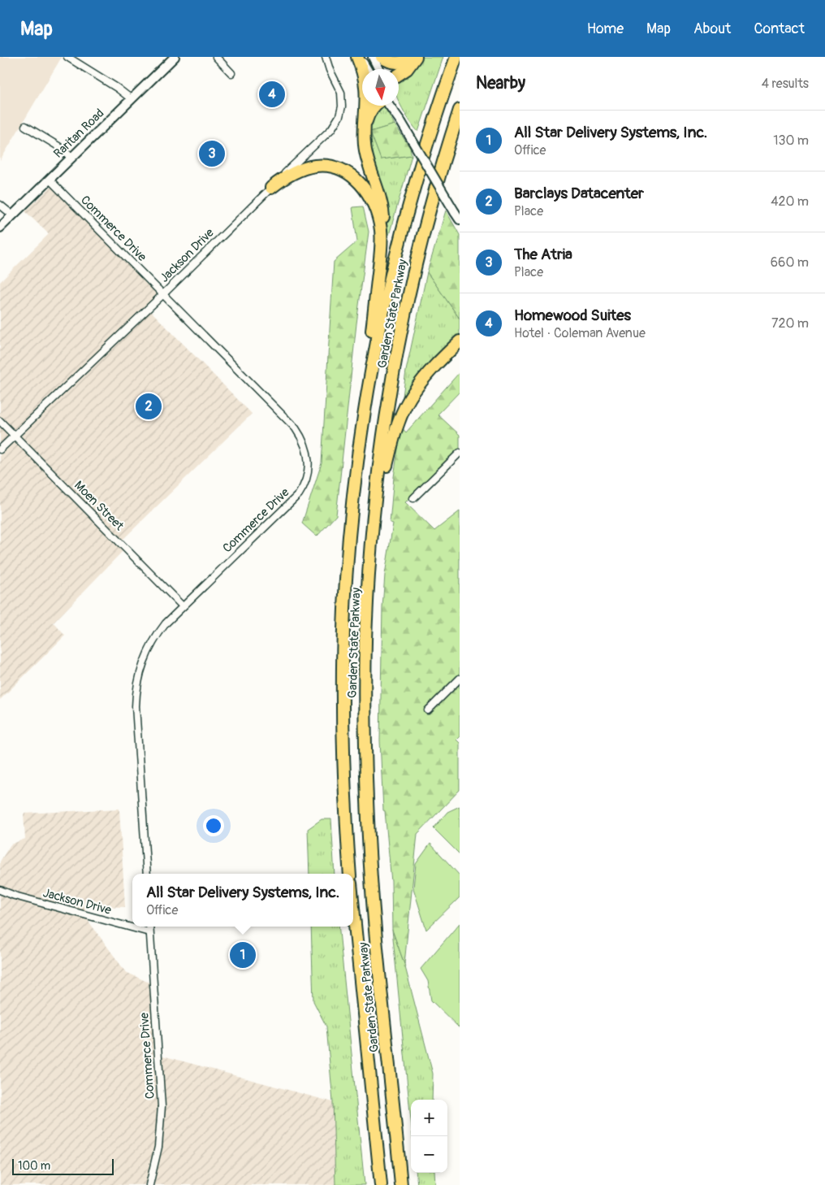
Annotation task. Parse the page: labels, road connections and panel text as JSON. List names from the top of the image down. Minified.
{"streets":{"highway":["Garden State Parkway"],"main road":["Raritan Road"],"street":["Commerce Drive","Jackson Drive","Moen Street"]},"crossings":[["Raritan Road","Commerce Drive"],["Commerce Drive","Jackson Drive"],["Commerce Drive","Moen Street"],["Jackson Drive","Moen Street"]],"scale_bar":"100 m","north":"bottom","page":{"header":"Map","nav":["Home","Map","About","Contact"],"heading":["Nearby","4 results"],"pins":["4","3","2","1"],"list":[{"mark":"1","name":"All Star Delivery Systems, Inc.","note":"Office","value":"130 m"},{"mark":"2","name":"Barclays Datacenter","note":"Place","value":"420 m"},{"mark":"3","name":"The Atria","note":"Place","value":"660 m"},{"mark":"4","name":"Homewood Suites","note":"Hotel · Coleman Avenue","value":"720 m"}],"popup":["All Star Delivery Systems, Inc.","Office"],"map_buttons":["+","−"],"scale":"100 m"}}
